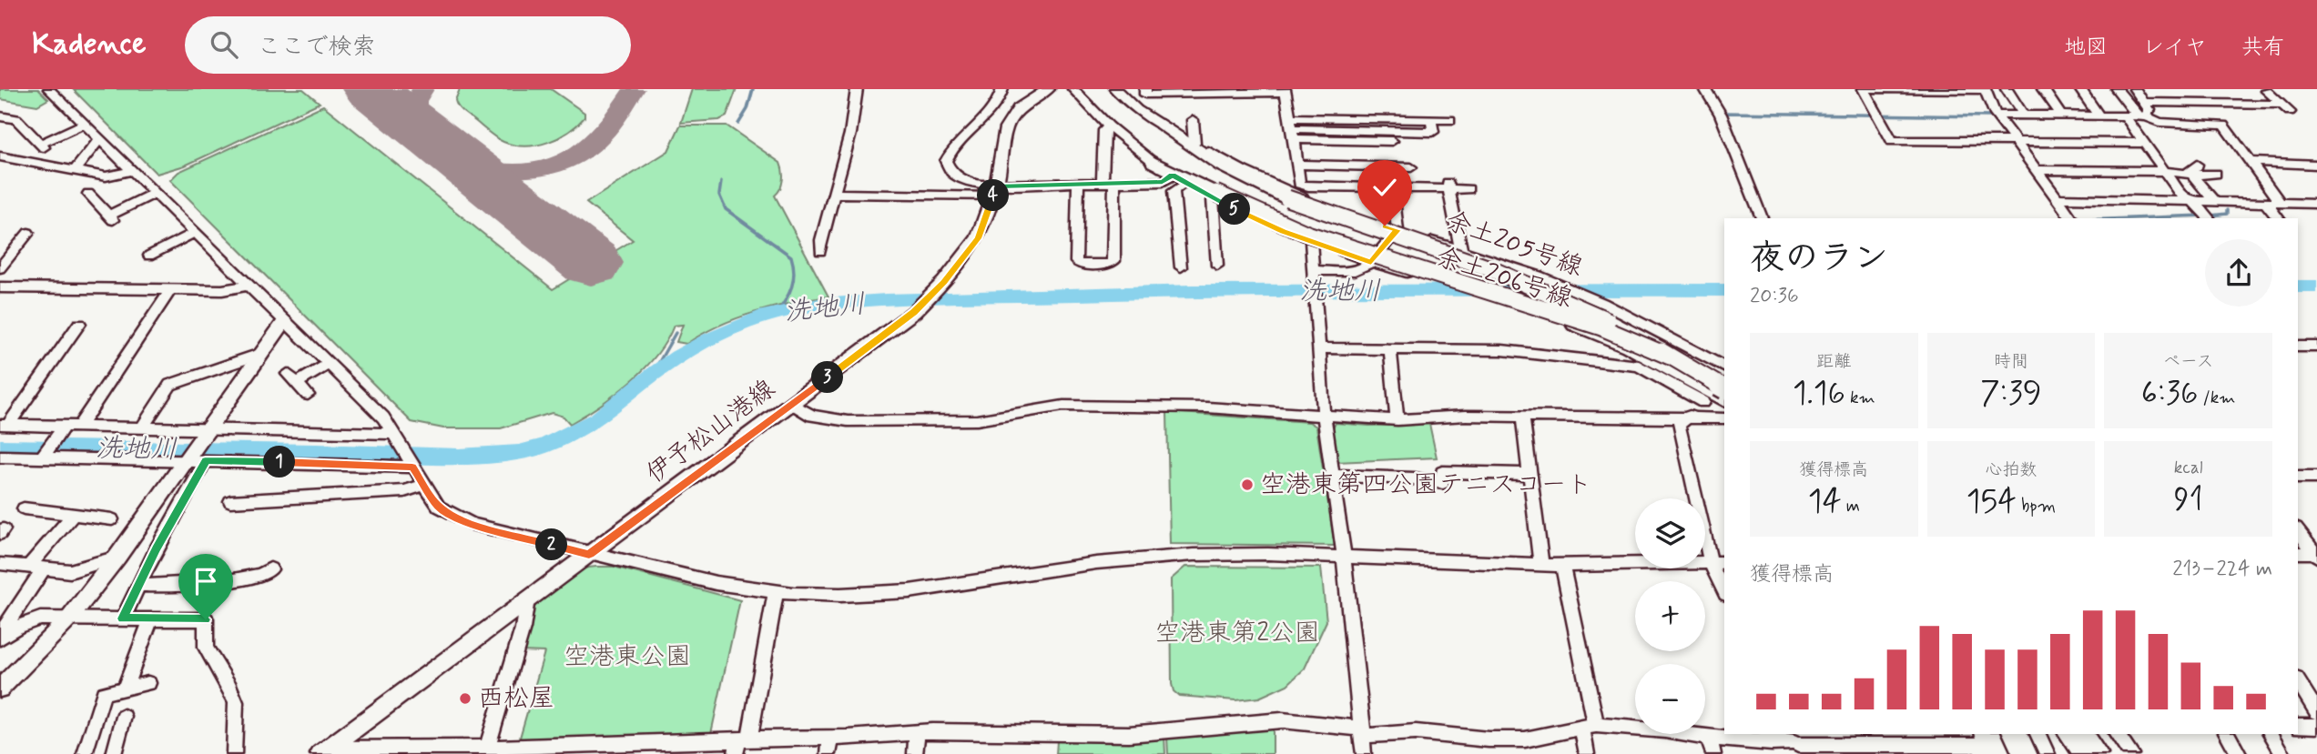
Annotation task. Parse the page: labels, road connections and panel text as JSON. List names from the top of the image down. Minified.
{"streets":{"main road":["伊予松山港線"],"street":["余土205号線","余土206号線"]},"water":["洗地川"],"parks":["空港東第2公園","空港東公園"],"places":["空港東第四公園テニスコート","西松屋"],"page":{"header":"Kadence","search":"ここで検索","nav":["地図","レイヤ","共有"],"pins":["4","5","3","1","2"],"heading":["夜のラン","20:36"],"stats":[["距離","1.16 km"],["時間","7:39"],["ペース","6:36 /km"],["獲得標高","14 m"],["心拍数","154 bpm"],["kcal","91"]],"map_buttons":["+","−"],"chart":["獲得標高","213–224 m"]}}
